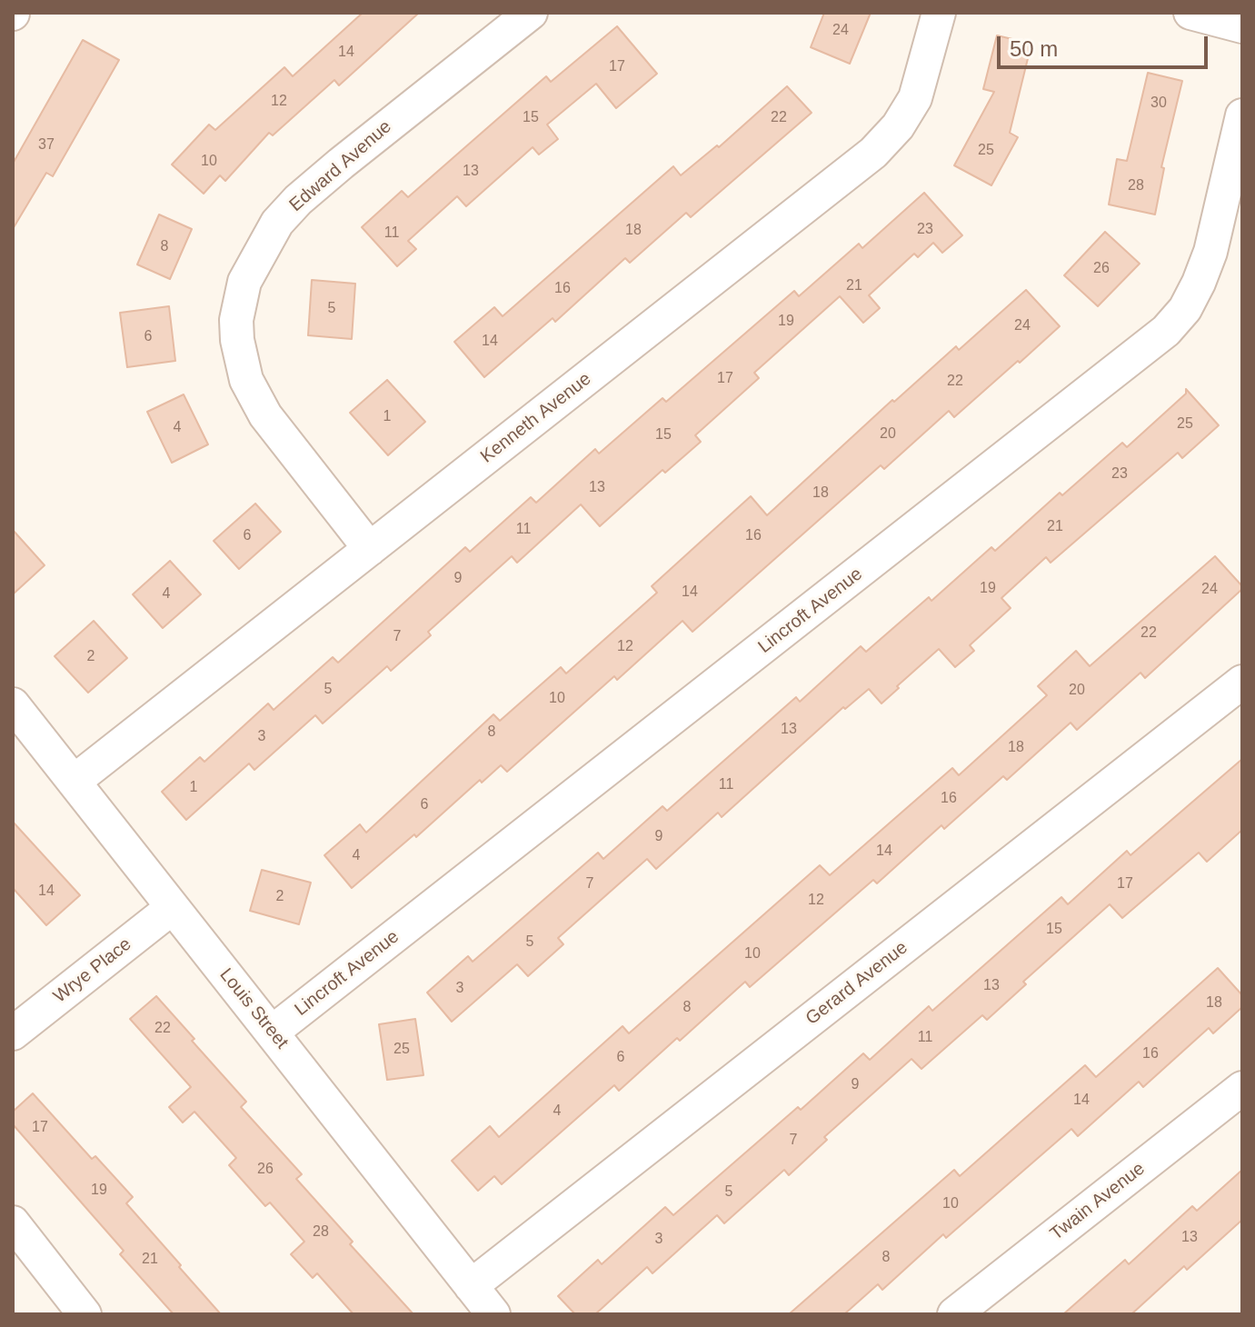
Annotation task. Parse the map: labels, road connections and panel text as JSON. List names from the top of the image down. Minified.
{"streets":{"street":["Edward Avenue","Kenneth Avenue","Lincroft Avenue","Wrye Place","Gerard Avenue","Louis Street","Twain Avenue"]},"crossings":[["Edward Avenue","Kenneth Avenue"],["Kenneth Avenue","Louis Street"],["Lincroft Avenue","Louis Street"],["Wrye Place","Louis Street"],["Gerard Avenue","Louis Street"]],"house_numbers":["24","14","17","12","30","15","22","37","25","10","13","28","23","18","11","8","26","21","16","5","19","24","6","14","17","22","1","25","4","20","15","23","13","18","21","11","6","16","9","19","24","14","4","22","7","12","2","5","20","10","13","8","3","18","11","1","16","6","9","14","4","7","17","14","2","12","15","5","10","13","3","18","8","22","11","25","16","6","9","14","4","17","7","26","19","5","10","28","13","3","8","21"],"scale_bar":"50 m"}
